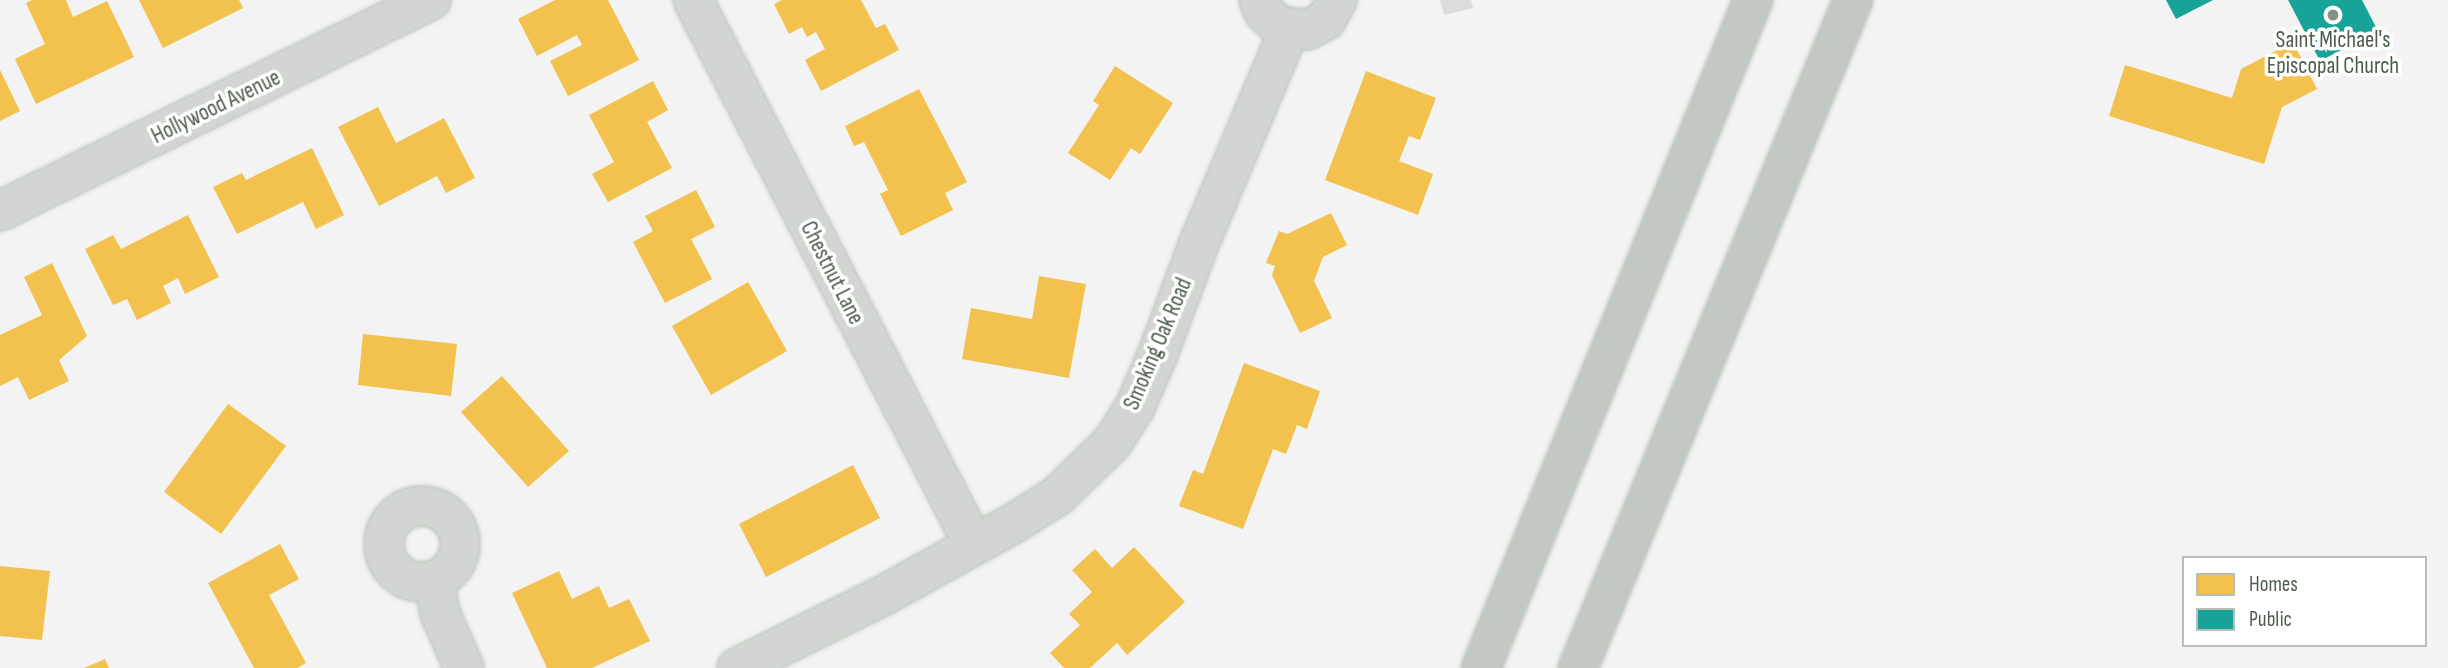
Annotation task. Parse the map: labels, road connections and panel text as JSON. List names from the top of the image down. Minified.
{"streets":{"street":["Hollywood Avenue","Chestnut Lane","Smoking Oak Road"]},"crossings":[["Chestnut Lane","Smoking Oak Road"]],"places":["Saint Michael's Episcopal Church"],"legend":["Homes","Public"]}
